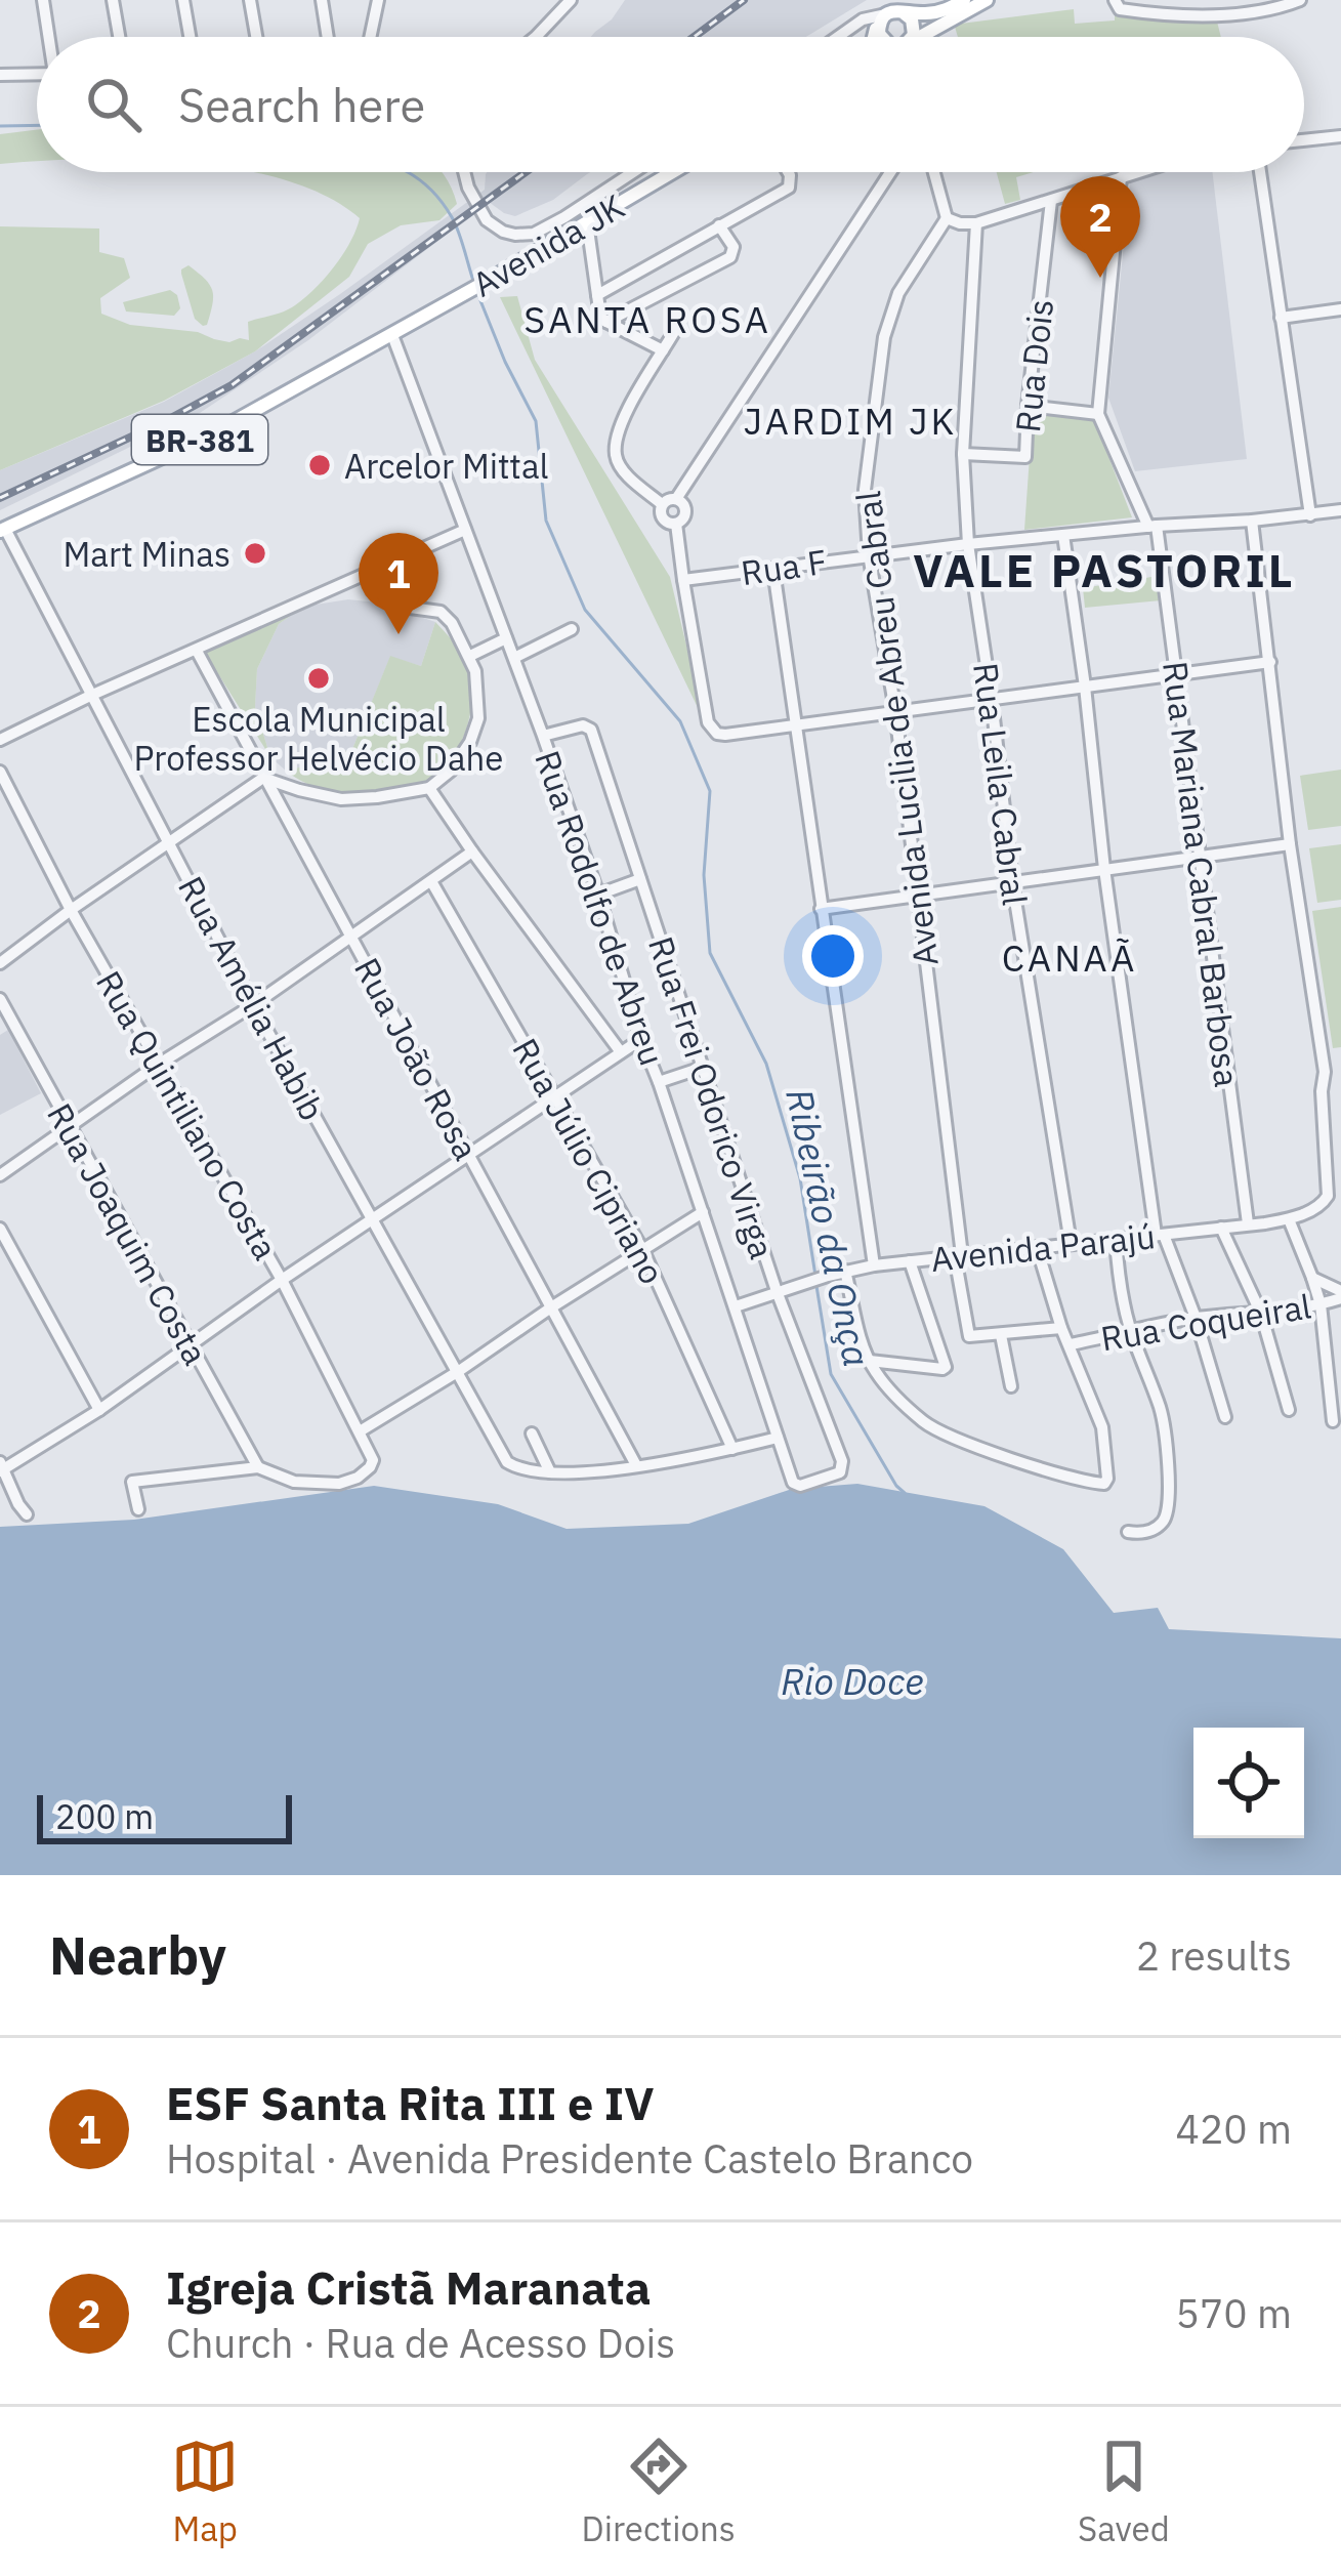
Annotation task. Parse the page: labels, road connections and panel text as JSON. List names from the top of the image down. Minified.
{"streets":{"main road":["Avenida JK","BR-381"],"street":["Rua Dois","Rua F","Avenida Lucilia de Abreu Cabral","Rua Leila Cabral","Rua Mariana Cabral Barbosa","Rua Rodolfo de Abreu","Rua Amélia Habib","Rua João Rosa","Rua Frei Odorico Virga","Rua Quintiliano Costa","Rua Júlio Cipriano","Rua Joaquim Costa","Avenida Parajú","Rua Coqueiral"]},"crossings":[["Avenida JK","BR-381"],["Avenida JK","Rua Rodolfo de Abreu"],["Rua Dois","Rua Leila Cabral"],["BR-381","Rua Rodolfo de Abreu"],["BR-381","Rua Amélia Habib"],["Rua F","Avenida Lucilia de Abreu Cabral"],["Rua F","Rua Leila Cabral"],["Rua F","Rua Mariana Cabral Barbosa"],["Avenida Lucilia de Abreu Cabral","Avenida Parajú"],["Rua Leila Cabral","Avenida Parajú"],["Rua Mariana Cabral Barbosa","Avenida Parajú"],["Rua Rodolfo de Abreu","Rua Frei Odorico Virga"],["Rua Rodolfo de Abreu","Avenida Parajú"],["Rua Frei Odorico Virga","Avenida Parajú"],["Rua Quintiliano Costa","Rua Joaquim Costa"]],"districts":["SANTA ROSA","JARDIM JK","VALE PASTORIL","CANAÃ"],"water":["Ribeirão da Onça","Rio Doce"],"places":["Arcelor Mittal","Mart Minas","Escola Municipal Professor Helvécio Dahe"],"scale_bar":"200 m","page":{"search":"Search here","pins":["2","1"],"scale":"200 m","heading":["Nearby","2 results"],"list":[{"mark":"1","name":"ESF Santa Rita III e IV","note":"Hospital · Avenida Presidente Castelo Branco","value":"420 m"},{"mark":"2","name":"Igreja Cristã Maranata","note":"Church · Rua de Acesso Dois","value":"570 m"}],"nav":["Map","Directions","Saved"]}}
